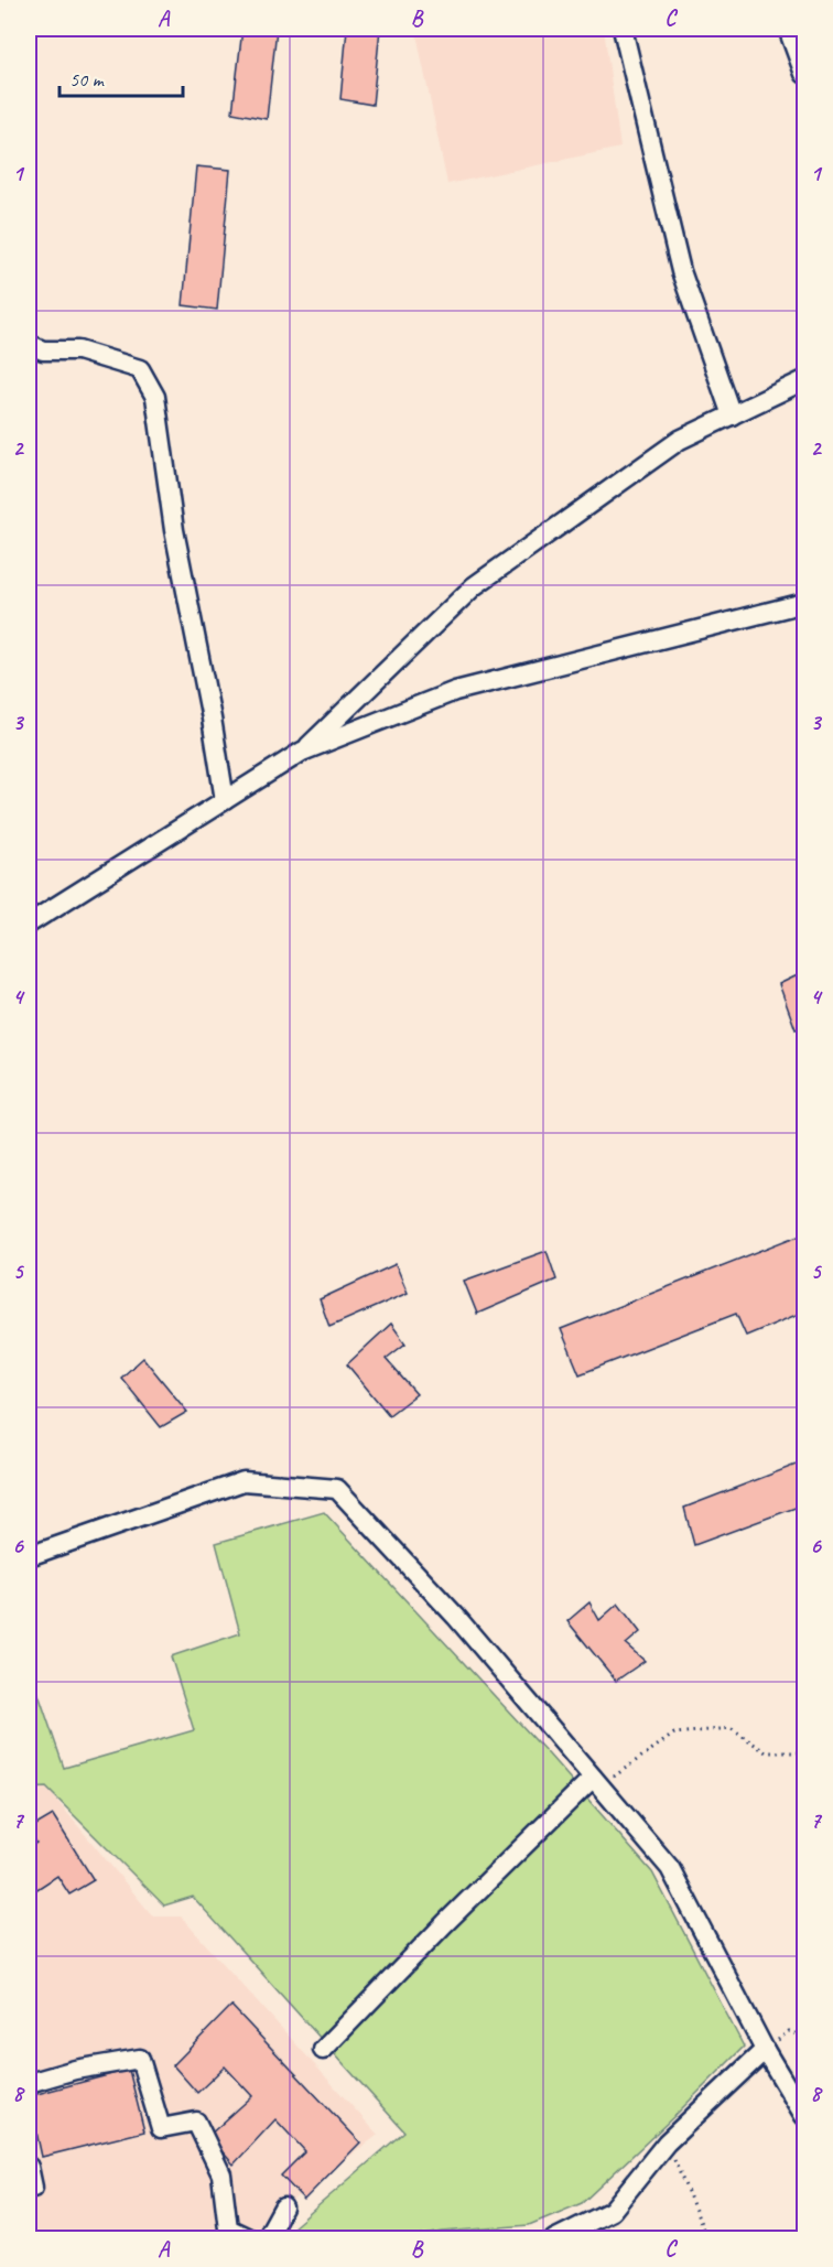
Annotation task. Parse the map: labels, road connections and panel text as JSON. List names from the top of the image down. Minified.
{"scale_bar":"50 m","grid":{"columns":["A","B","C"],"rows":["1","2","3","4","5","6","7","8"]}}
